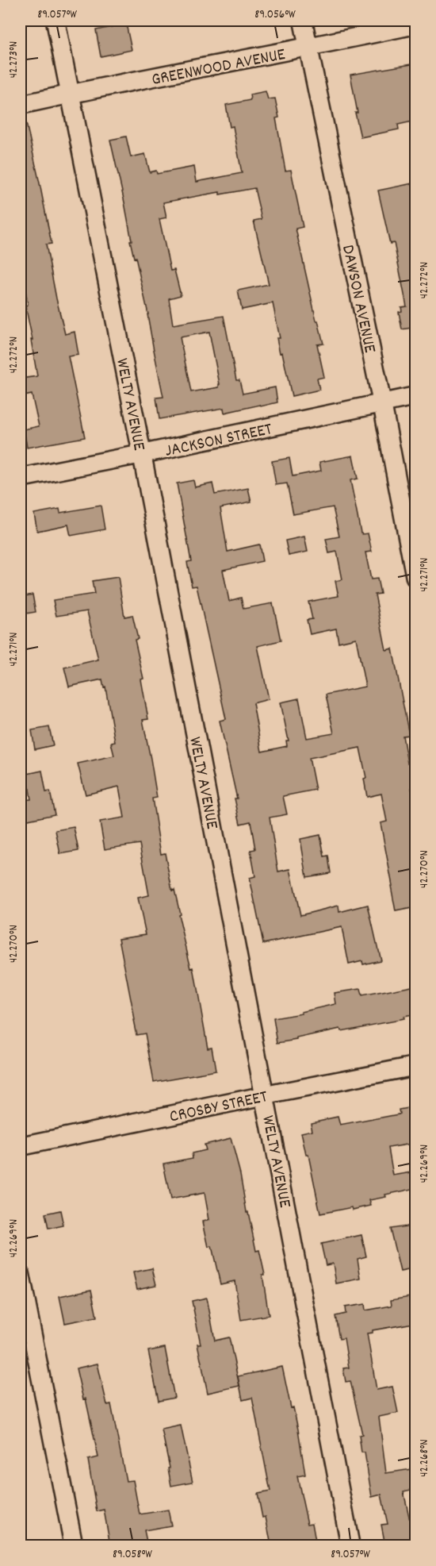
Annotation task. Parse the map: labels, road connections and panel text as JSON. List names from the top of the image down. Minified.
{"streets":{"street":["GREENWOOD AVENUE","DAWSON AVENUE","WELTY AVENUE","JACKSON STREET","CROSBY STREET"]},"crossings":[["GREENWOOD AVENUE","DAWSON AVENUE"],["GREENWOOD AVENUE","WELTY AVENUE"],["DAWSON AVENUE","JACKSON STREET"],["WELTY AVENUE","JACKSON STREET"],["WELTY AVENUE","CROSBY STREET"]],"coordinates":["89.057°W","89.056°W","42.273°N","42.272°N","42.271°N","42.270°N","42.269°N","42.268°N","89.058°W"]}
